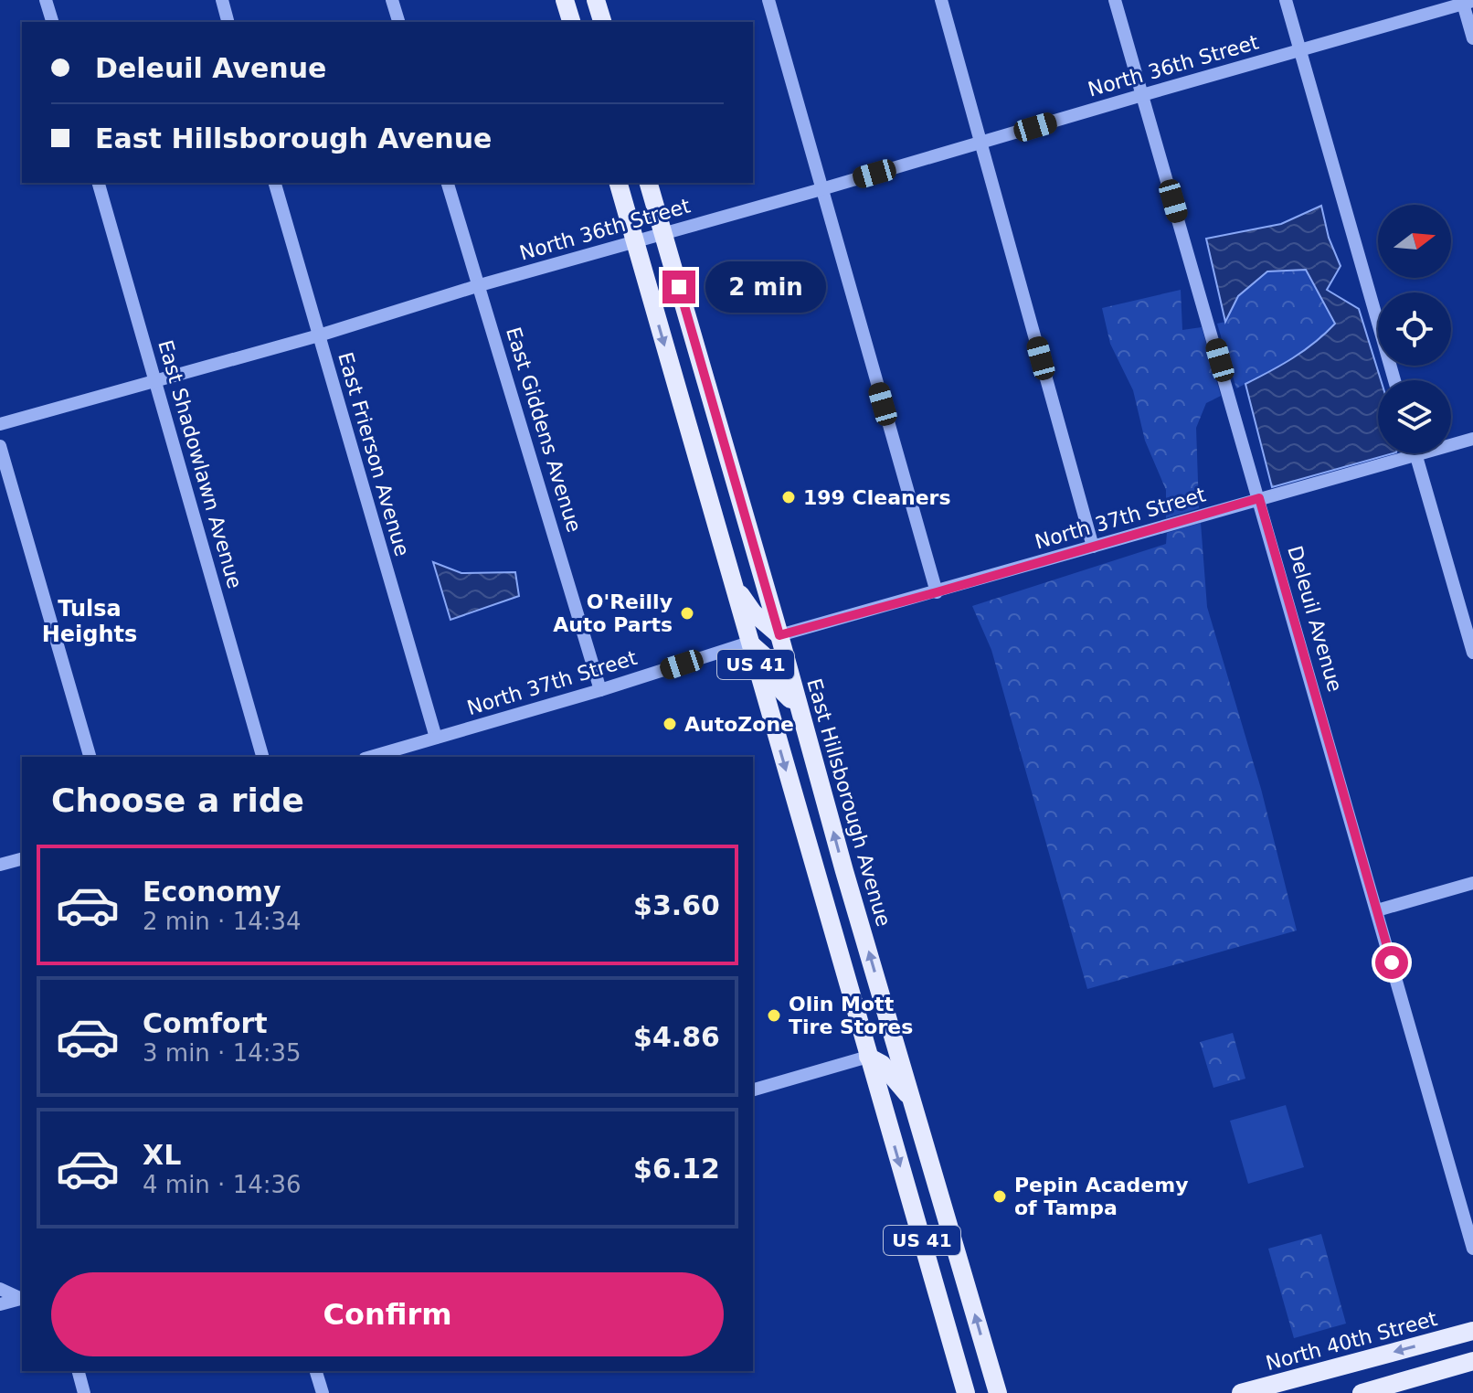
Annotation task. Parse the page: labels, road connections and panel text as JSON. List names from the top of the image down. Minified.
{"streets":{"main road":["US 41","East Hillsborough Avenue","North 40th Street"],"street":["North 36th Street","East Giddens Avenue","East Frierson Avenue","East Shadowlawn Avenue","North 37th Street","Deleuil Avenue"]},"crossings":[["North 36th Street","East Giddens Avenue"],["North 36th Street","East Frierson Avenue"],["North 36th Street","East Shadowlawn Avenue"],["North 36th Street","Deleuil Avenue"],["North 36th Street","US 41"],["North 36th Street","East Hillsborough Avenue"],["East Giddens Avenue","North 37th Street"],["East Frierson Avenue","North 37th Street"],["North 37th Street","Deleuil Avenue"],["North 37th Street","US 41"],["North 37th Street","East Hillsborough Avenue"]],"districts":["Tulsa Heights"],"places":["199 Cleaners","O'Reilly Auto Parts","AutoZone","Olin Mott Tire Stores","Pepin Academy of Tampa"],"north":"right","page":{"banner":["Deleuil Avenue","East Hillsborough Avenue"],"bubble":"2 min","heading":"Choose a ride","list":[{"name":"Economy","note":"2 min · 14:34","value":"$3.60"},{"name":"Comfort","note":"3 min · 14:35","value":"$4.86"},{"name":"XL","note":"4 min · 14:36","value":"$6.12"}],"buttons":"Confirm"}}
